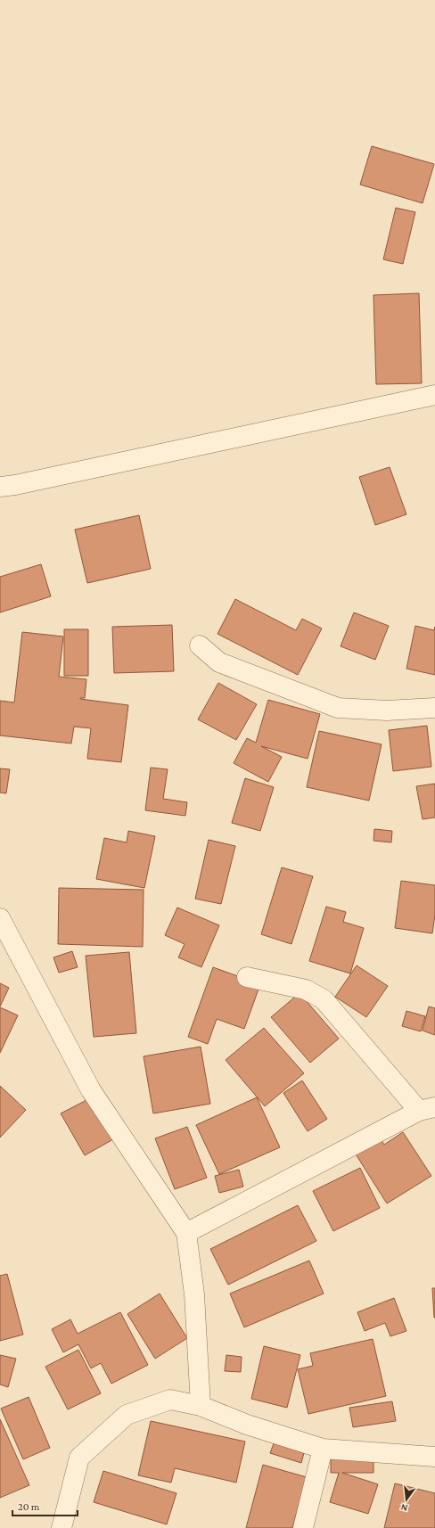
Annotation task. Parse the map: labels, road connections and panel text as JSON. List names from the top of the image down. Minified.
{"scale_bar":"20 m","north":"bottom"}
